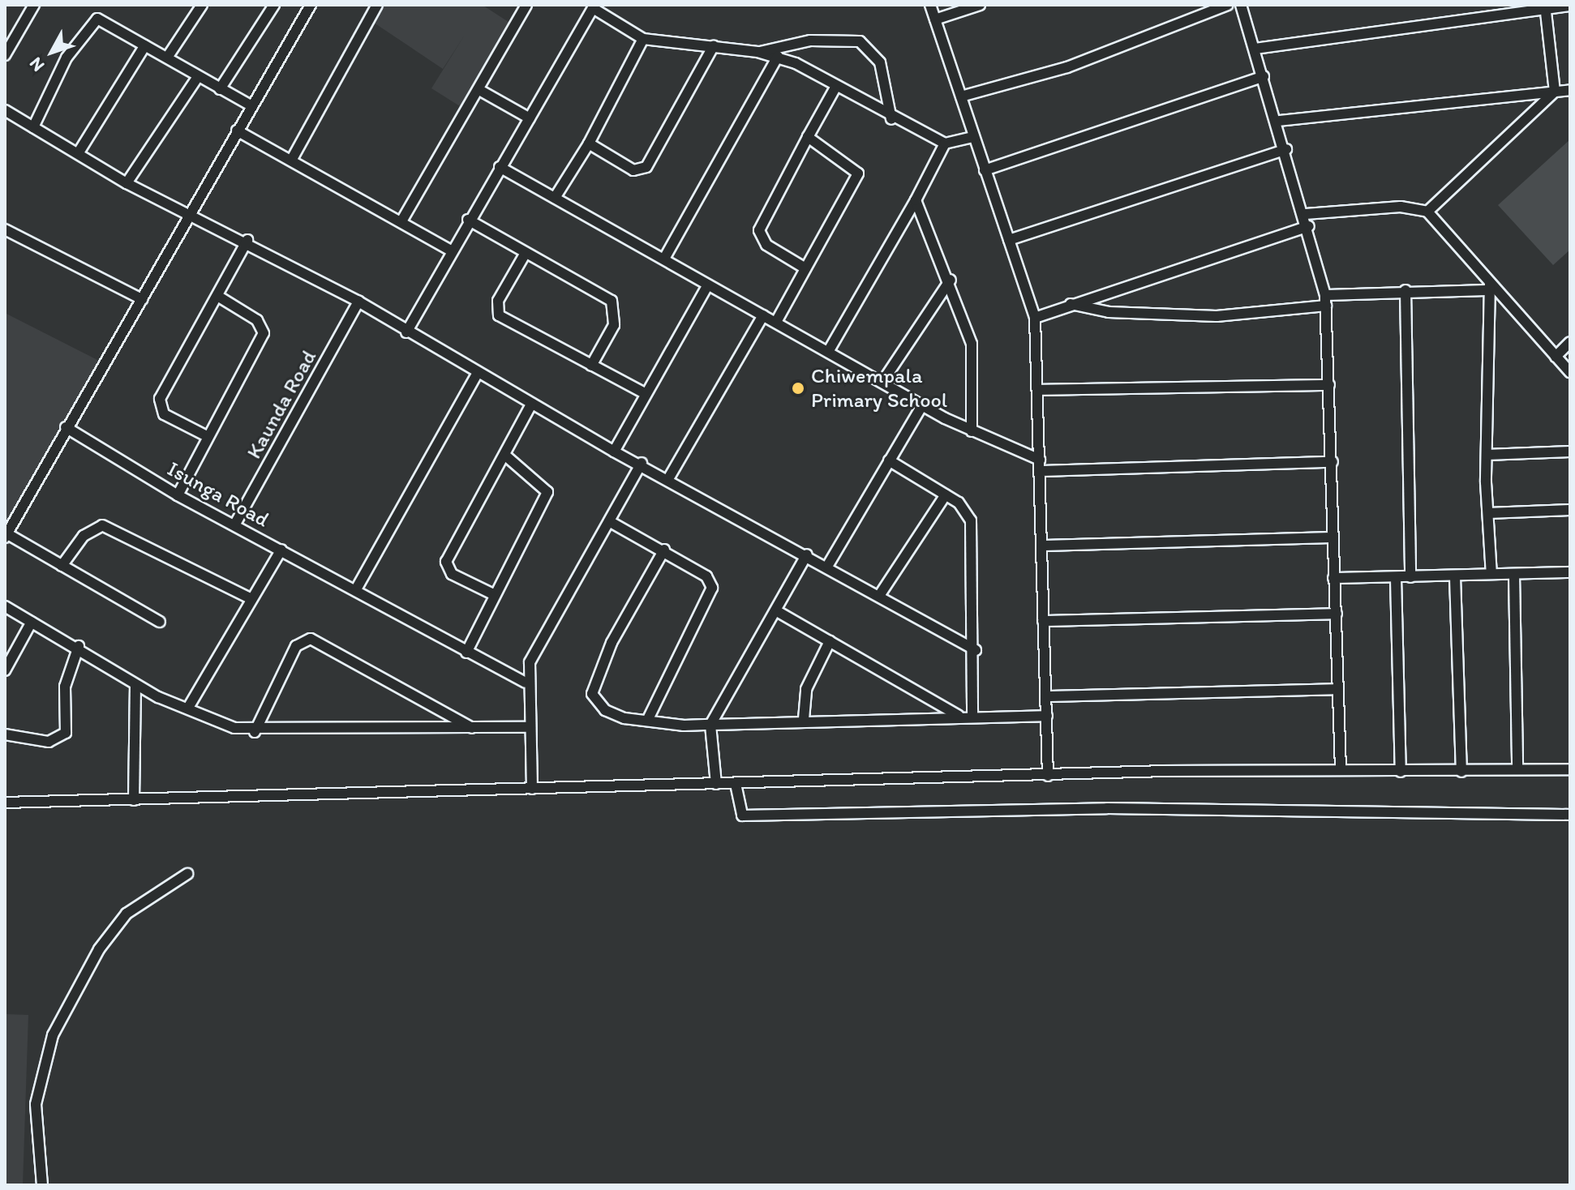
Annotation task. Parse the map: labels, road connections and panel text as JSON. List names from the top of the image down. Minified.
{"streets":{"street":["Kaunda Road","Isunga Road"]},"crossings":[["Kaunda Road","Isunga Road"]],"places":["Chiwempala Primary School"],"north":"bottom left"}
